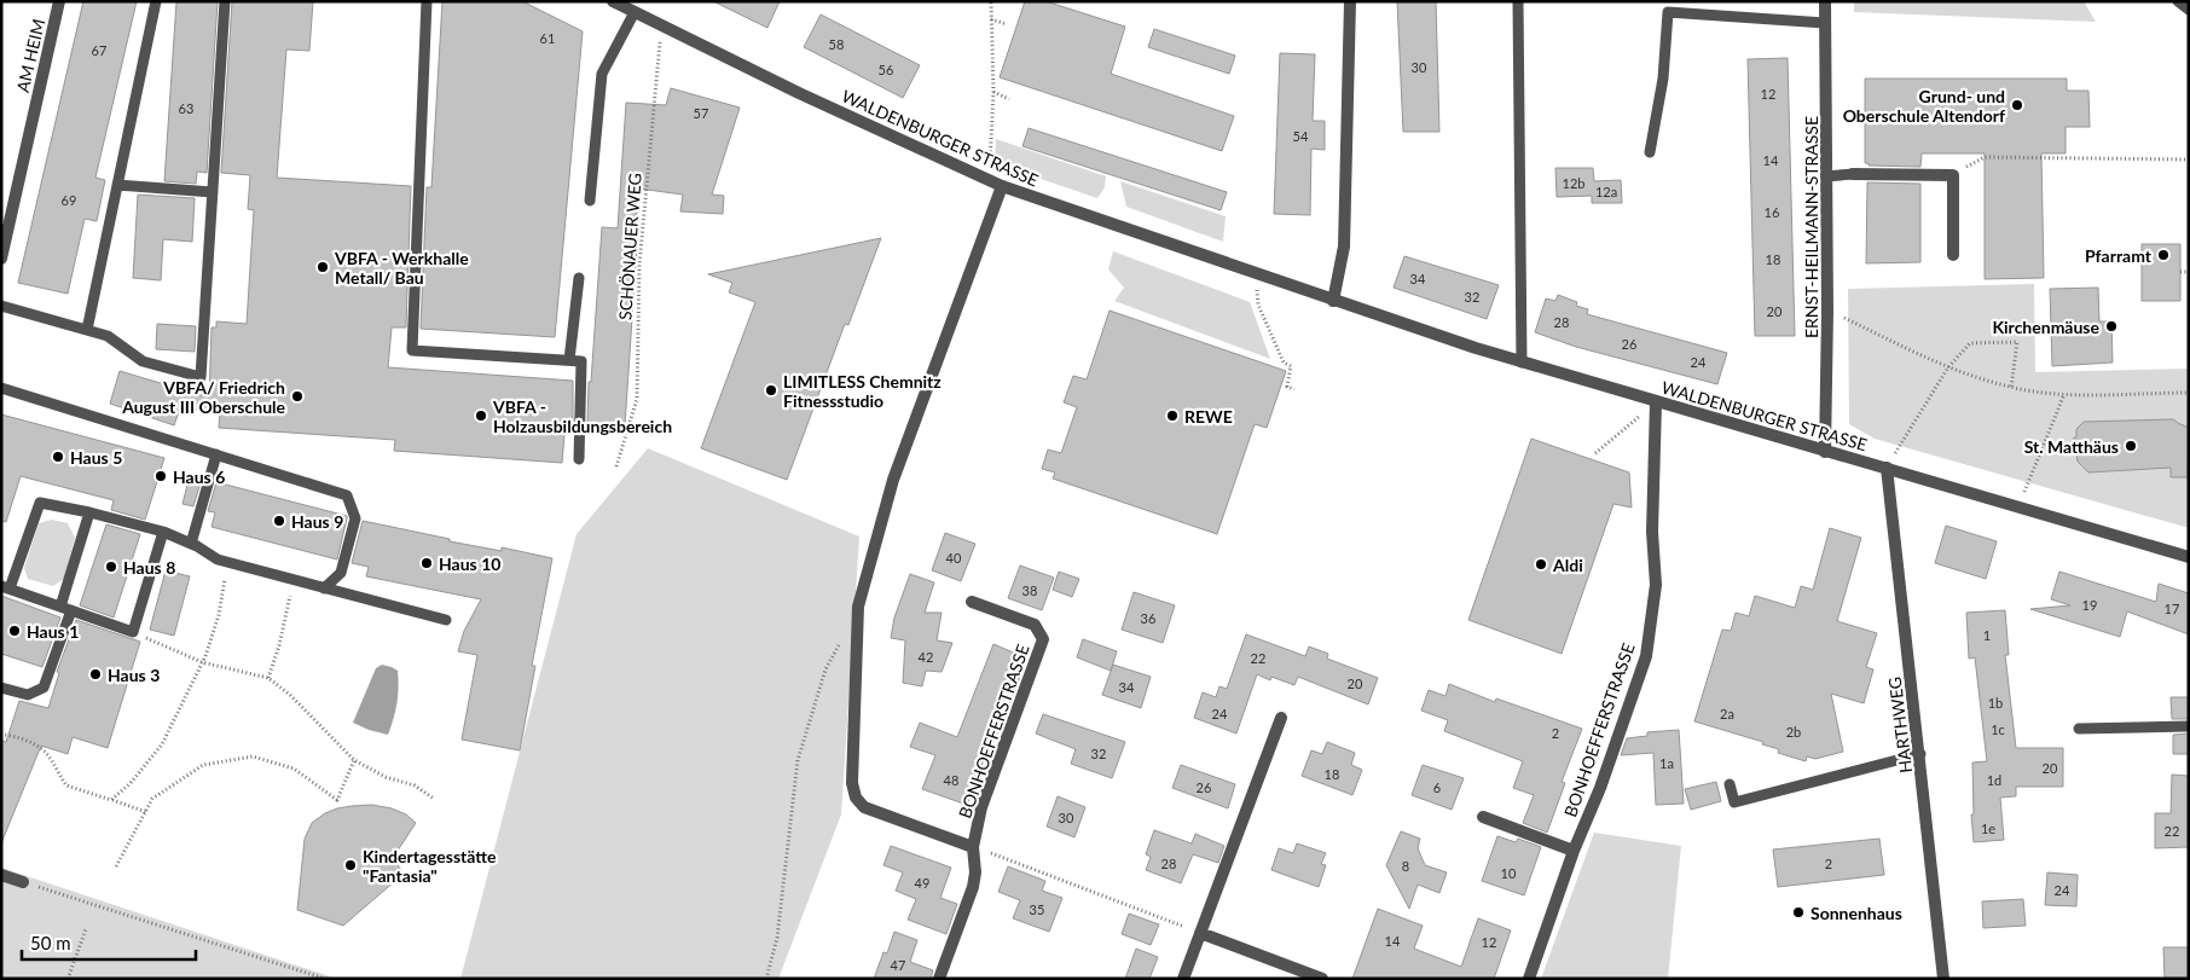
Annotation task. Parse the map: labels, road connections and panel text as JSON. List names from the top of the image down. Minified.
{"streets":{"street":["AM HEIM","WALDENBURGER STRASSE","ERNST-HEILMANN-STRASSE","HARTHWEG","BONHOEFFERSTRASSE"],"path":["SCHÖNAUER WEG"]},"crossings":[["WALDENBURGER STRASSE","ERNST-HEILMANN-STRASSE"],["WALDENBURGER STRASSE","SCHÖNAUER WEG"],["WALDENBURGER STRASSE","HARTHWEG"],["WALDENBURGER STRASSE","BONHOEFFERSTRASSE"]],"places":["Grund- und Oberschule Altendorf","Pfarramt","VBFA - Werkhalle Metall/ Bau","Kirchenmäuse","LIMITLESS Chemnitz Fitnessstudio","VBFA/ Friedrich August III Oberschule","VBFA - Holzausbildungsbereich","REWE","St. Matthäus","Haus 5","Haus 6","Haus 9","Haus 10","Aldi","Haus 8","Haus 1","Haus 3","Kindertagesstätte \"Fantasia\"","Sonnenhaus"],"house_numbers":["61","58","67","30","56","12","63","57","54","14","12b","12a","69","16","18","34","32","20","28","26","24","40","38","19","17","36","1","42","22","20","34","1b","24","2a","1c","2b","2","32","1a","20","18","48","1d","26","6","30","1e","22","28","2","8","10","49","24","35","14","12","47"],"scale_bar":"50 m"}
